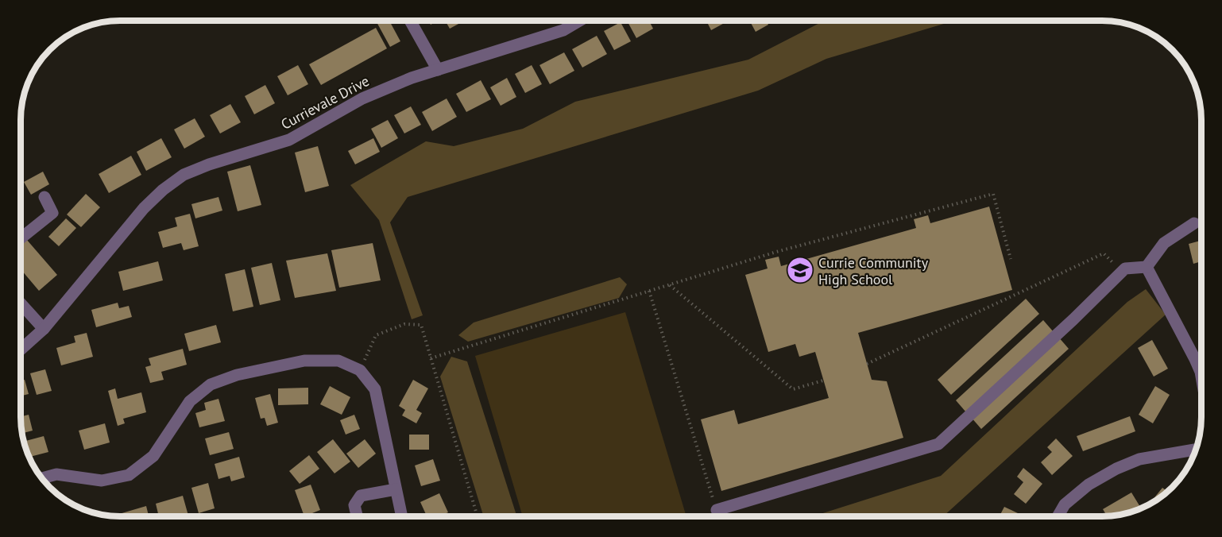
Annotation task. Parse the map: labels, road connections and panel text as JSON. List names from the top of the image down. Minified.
{"streets":{"street":["Currievale Drive"]},"places":{"school or university":["Currie Community High School"]}}
